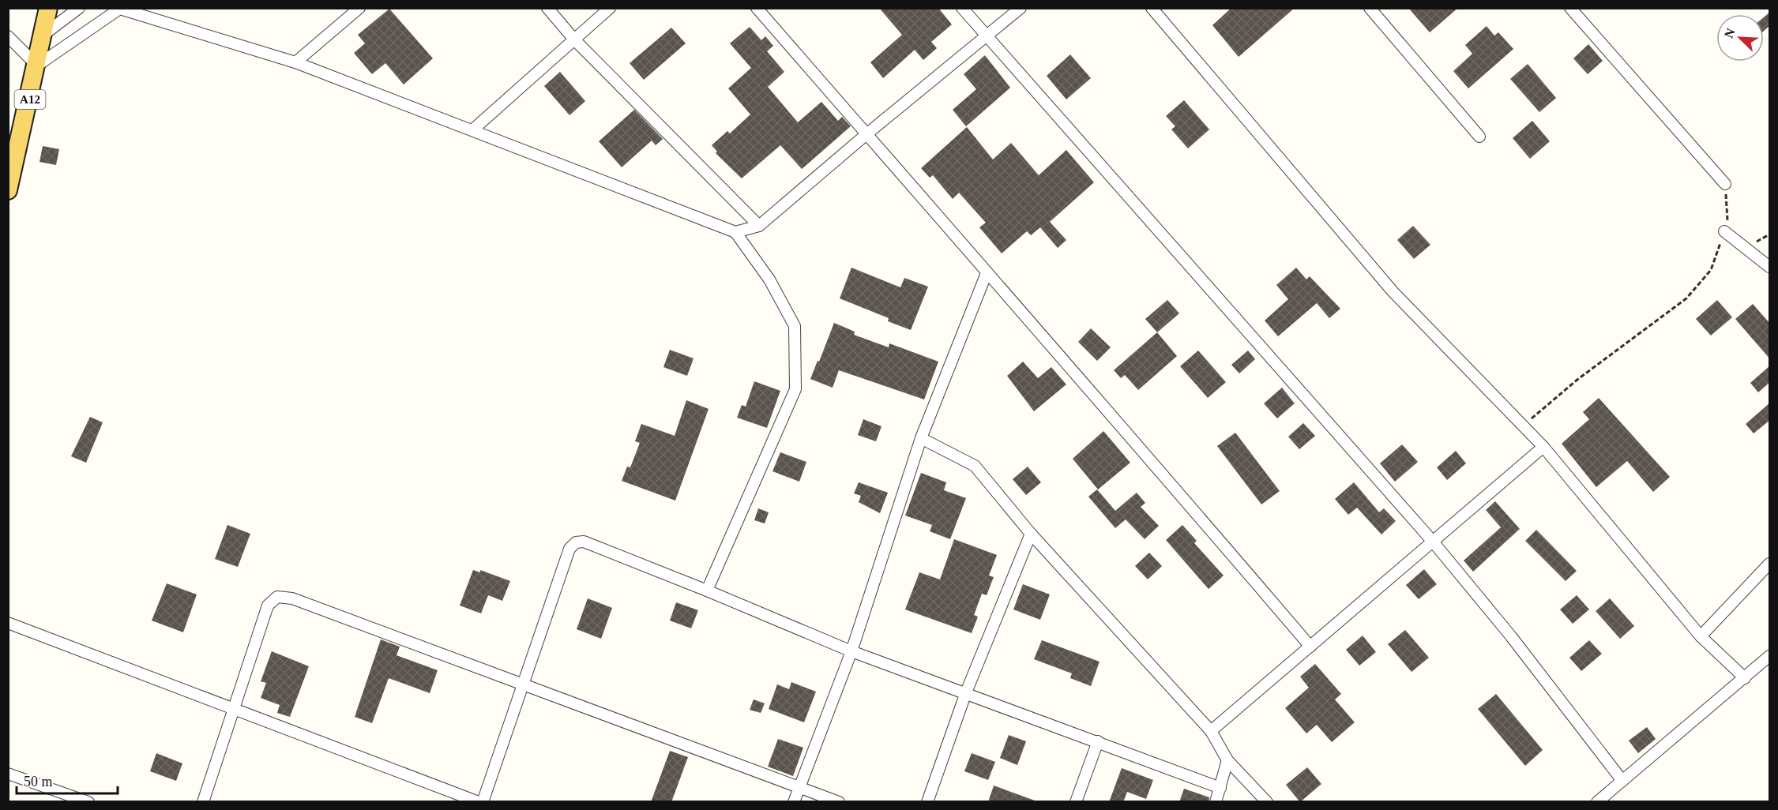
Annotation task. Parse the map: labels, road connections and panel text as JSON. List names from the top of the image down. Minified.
{"streets":{"main road":["A12"]},"scale_bar":"50 m","north":"top left"}
